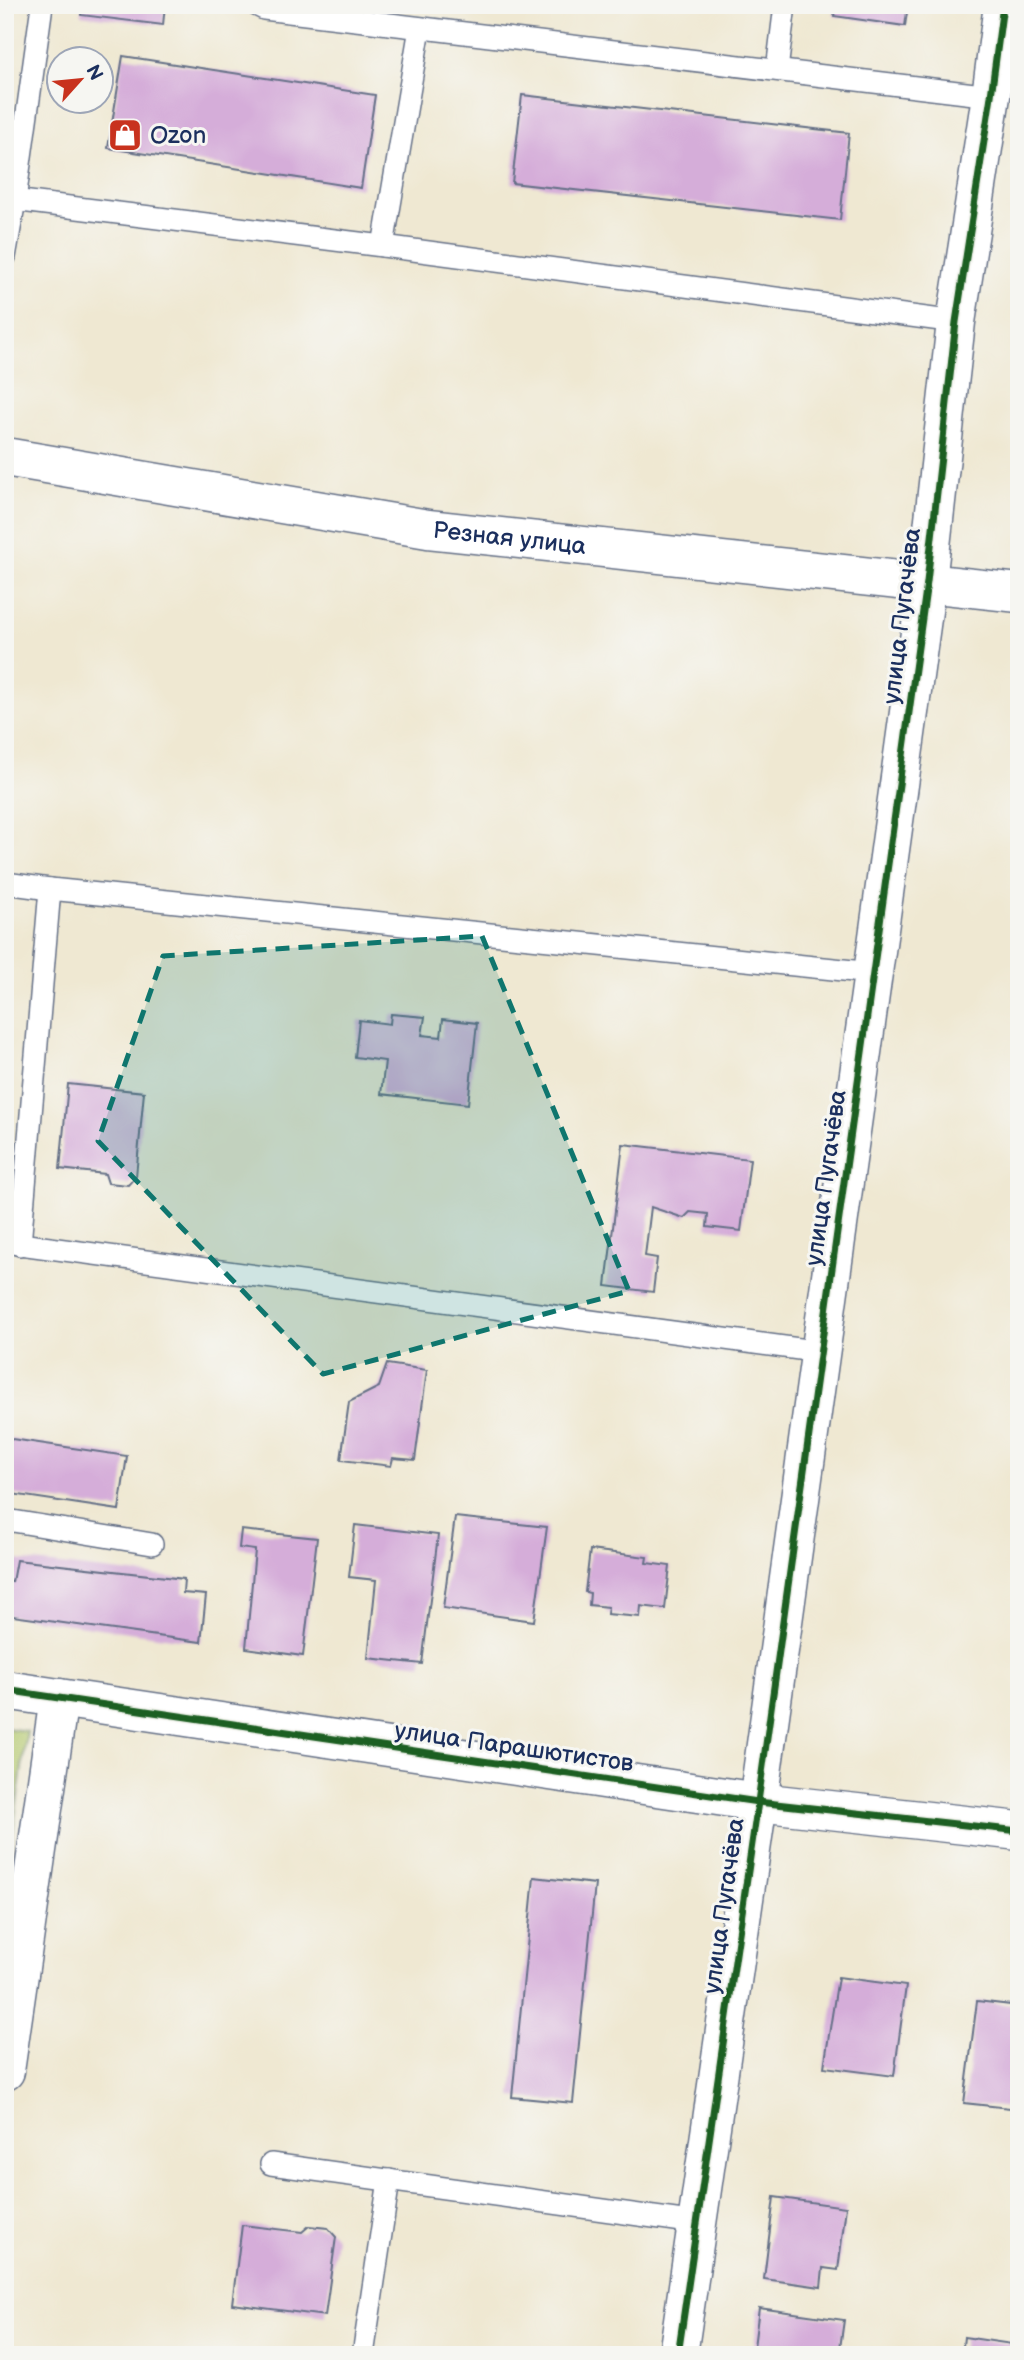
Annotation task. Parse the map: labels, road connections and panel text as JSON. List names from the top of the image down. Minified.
{"streets":{"street":["Резная улица","улица Пугачёва","улица Парашютистов"]},"crossings":[["Резная улица","улица Пугачёва"],["улица Пугачёва","улица Парашютистов"]],"places":{"shop":["Ozon"]},"north":"top right"}
